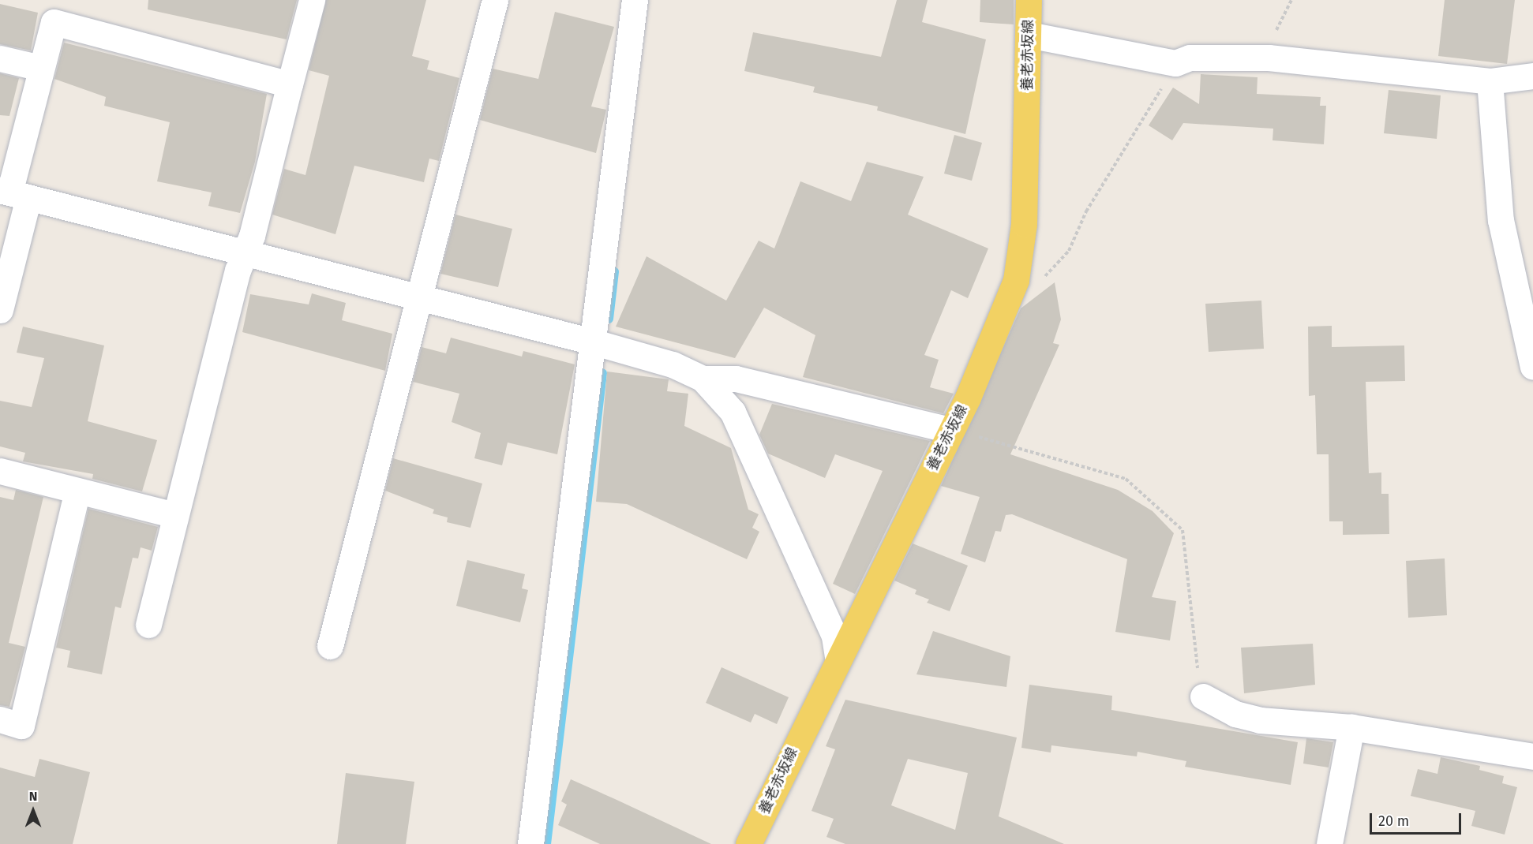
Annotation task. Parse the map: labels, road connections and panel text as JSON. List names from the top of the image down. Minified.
{"streets":{"main road":["養老赤坂線"]},"scale_bar":"20 m","north":"top"}
